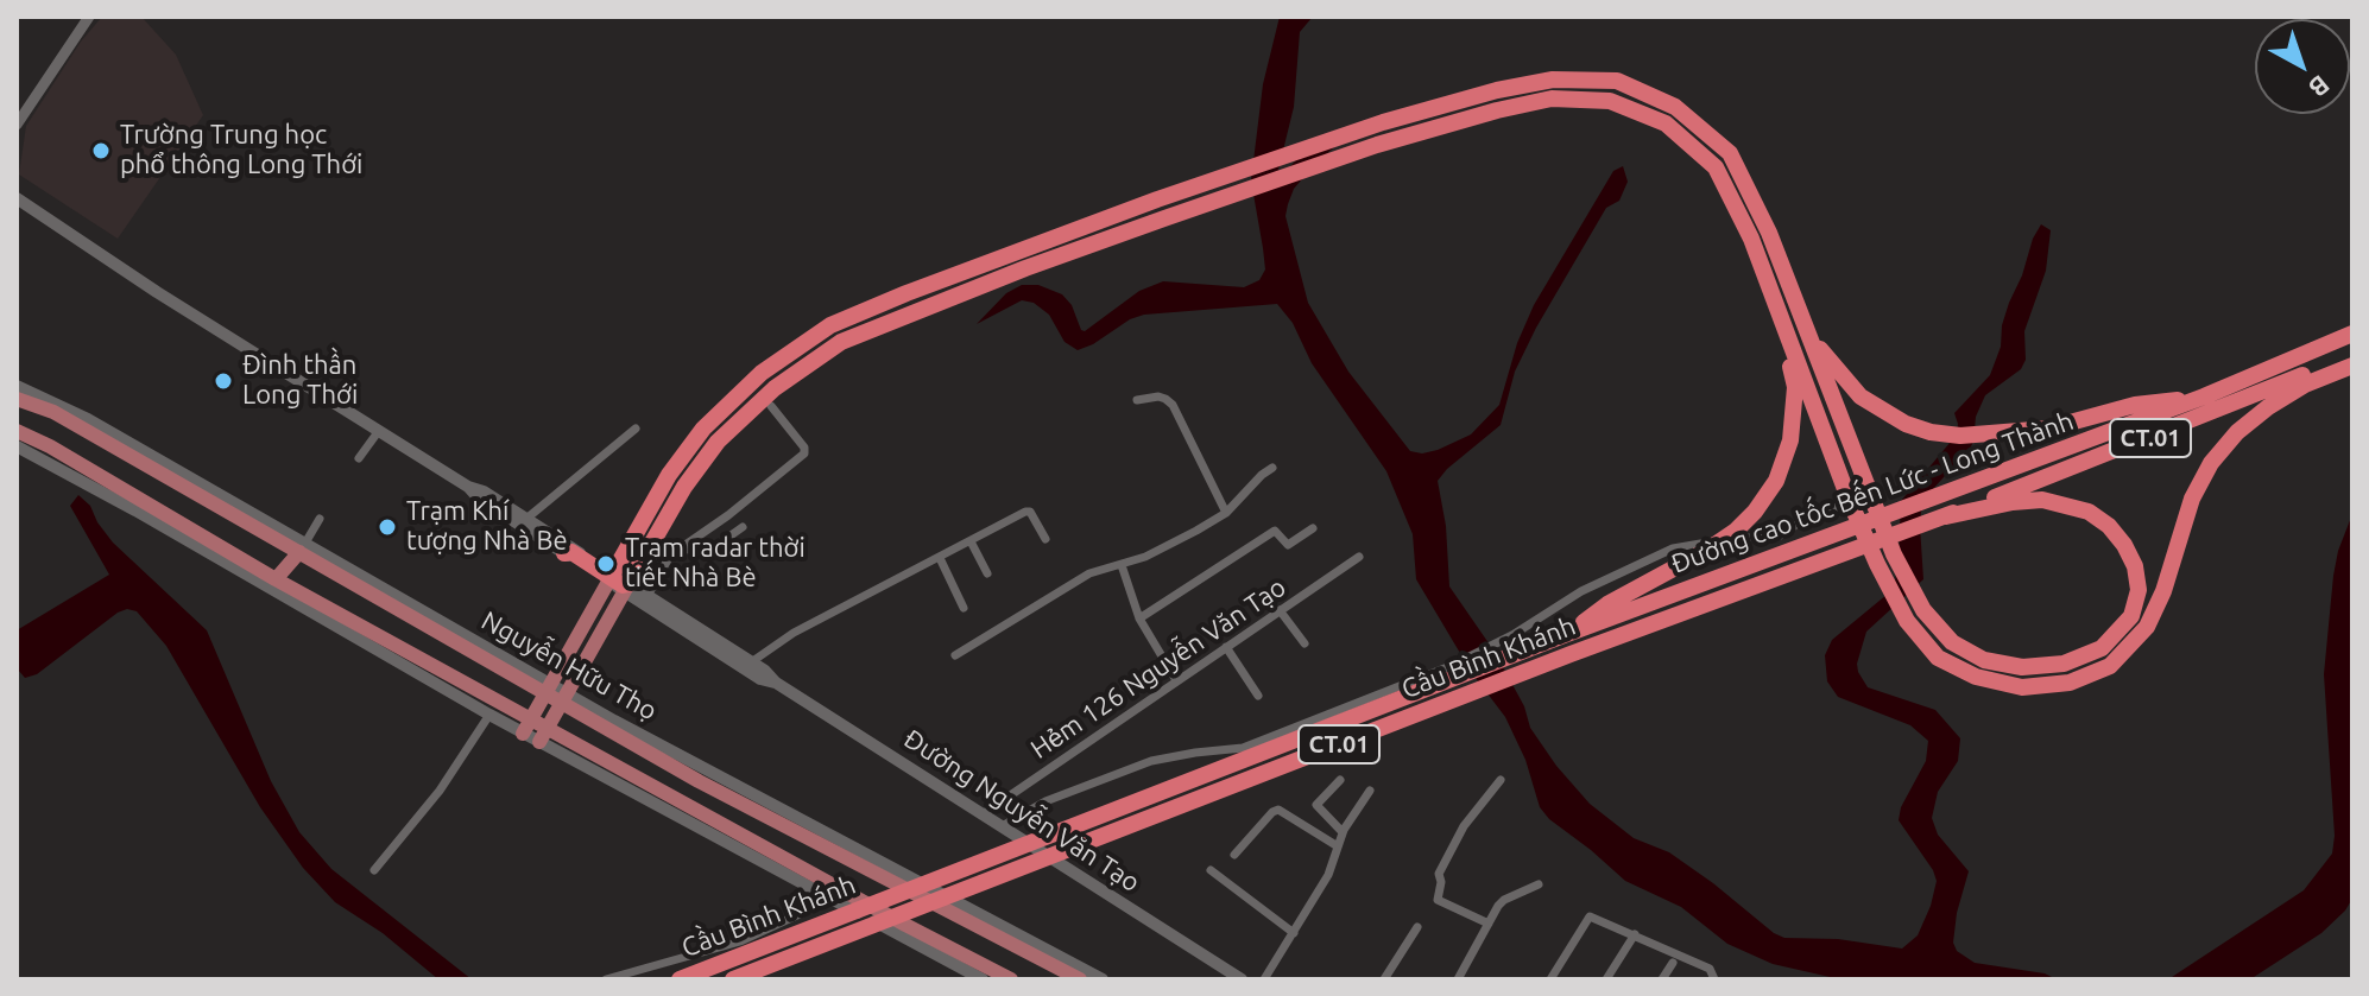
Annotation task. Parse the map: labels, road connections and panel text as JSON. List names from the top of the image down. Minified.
{"streets":{"highway":["CT.01","Đường cao tốc Bến Lức - Long Thành","Cầu Bình Khánh"],"main road":["Nguyễn Hữu Thọ","Đường Nguyễn Văn Tạo"],"street":["Hẻm 126 Nguyễn Văn Tạo"]},"crossings":[["Đường cao tốc Bến Lức - Long Thành","Cầu Bình Khánh"],["Hẻm 126 Nguyễn Văn Tạo","Đường Nguyễn Văn Tạo"]],"places":["Trường Trung học phổ thông Long Thới","Đình thần Long Thới","Trạm Khí tượng Nhà Bè","Trạm radar thời tiết Nhà Bè"],"north":"bottom right"}
